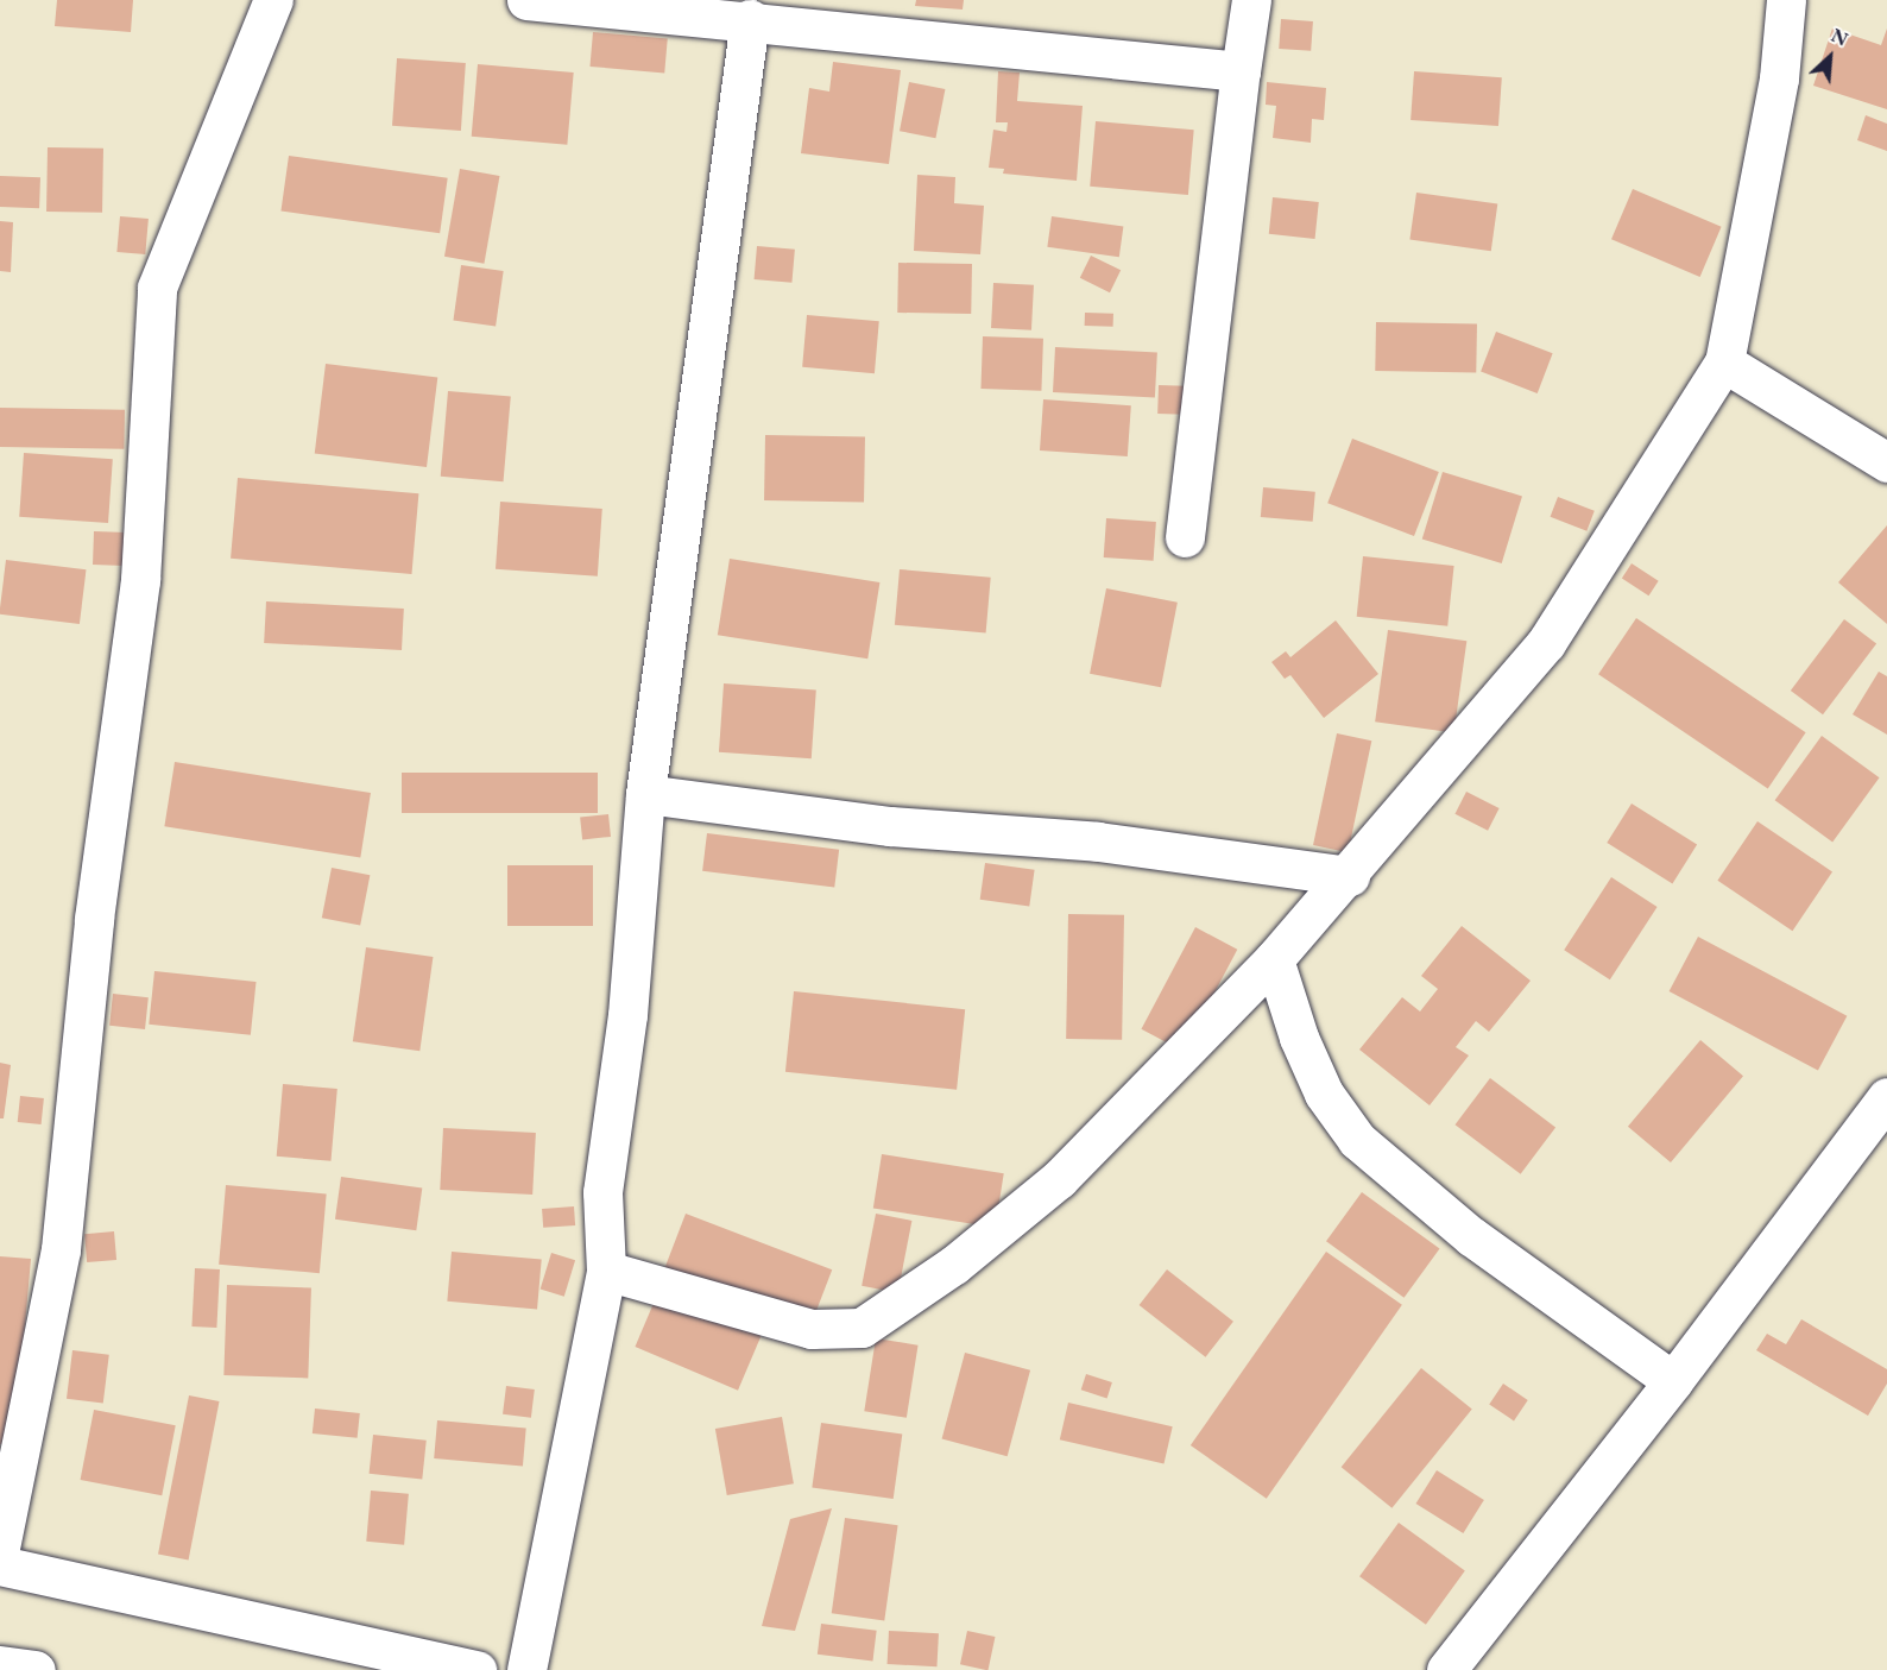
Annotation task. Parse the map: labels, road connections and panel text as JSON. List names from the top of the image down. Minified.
{"north":"top right"}
